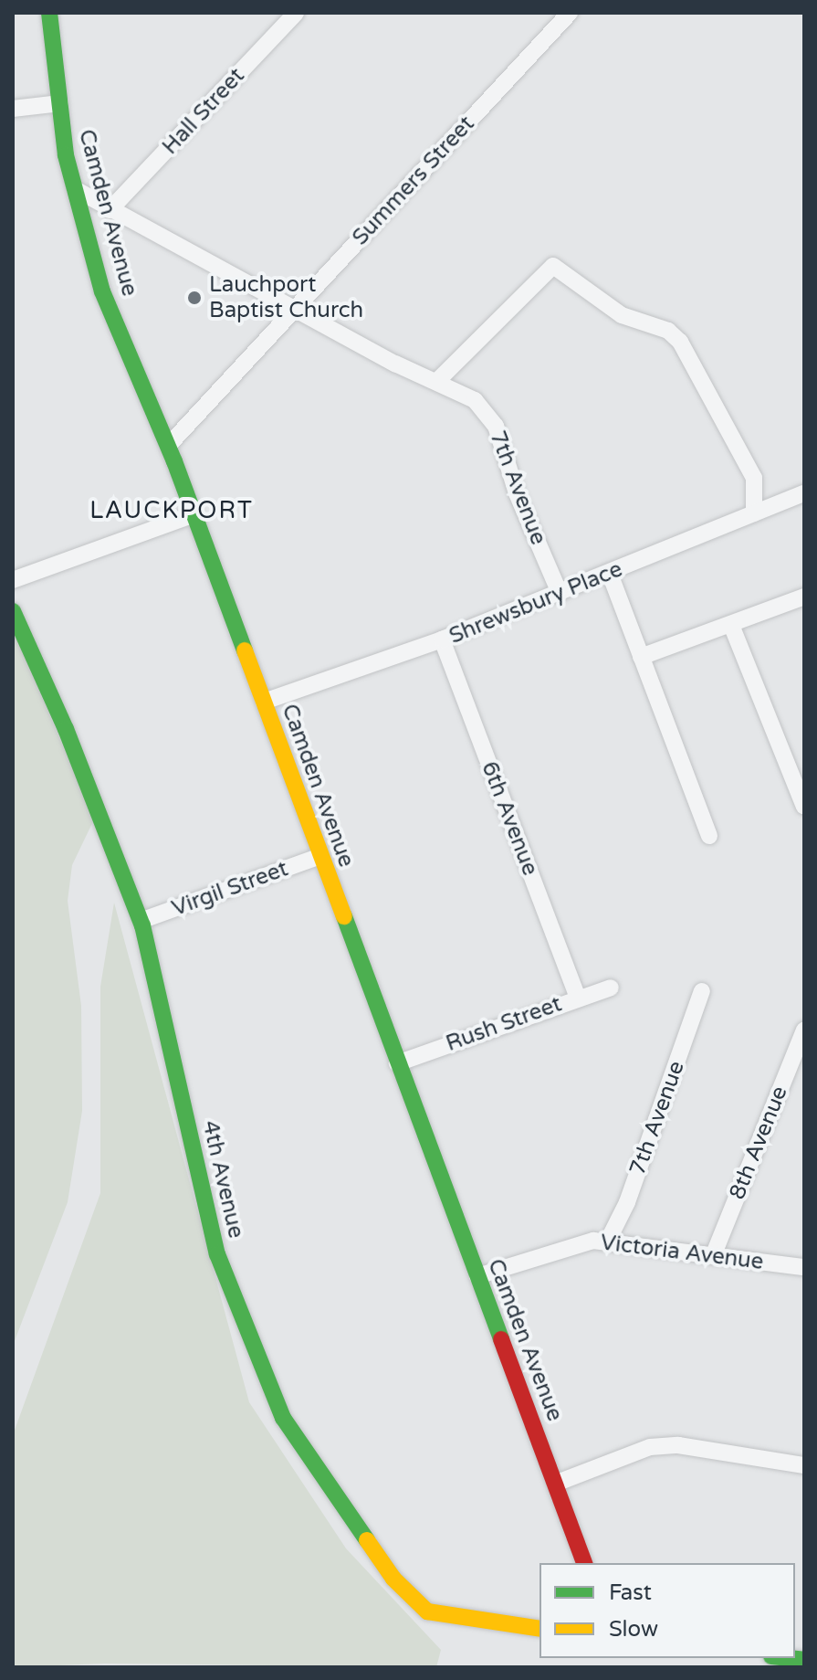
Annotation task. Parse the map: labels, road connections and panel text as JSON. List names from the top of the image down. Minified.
{"streets":{"street":["Hall Street","Summers Street","Camden Avenue","7th Avenue","Shrewsbury Place","6th Avenue","Virgil Street","Rush Street","8th Avenue","4th Avenue","Victoria Avenue"]},"crossings":[["Hall Street","7th Avenue"],["Summers Street","Camden Avenue"],["Summers Street","7th Avenue"],["Camden Avenue","7th Avenue"],["Camden Avenue","Shrewsbury Place"],["Camden Avenue","Virgil Street"],["Camden Avenue","Rush Street"],["Camden Avenue","Victoria Avenue"],["7th Avenue","Shrewsbury Place"],["7th Avenue","Victoria Avenue"],["Shrewsbury Place","6th Avenue"],["6th Avenue","Rush Street"],["Virgil Street","4th Avenue"],["8th Avenue","Victoria Avenue"]],"districts":["LAUCKPORT"],"places":["Lauchport Baptist Church"],"legend":["Fast","Slow"]}
